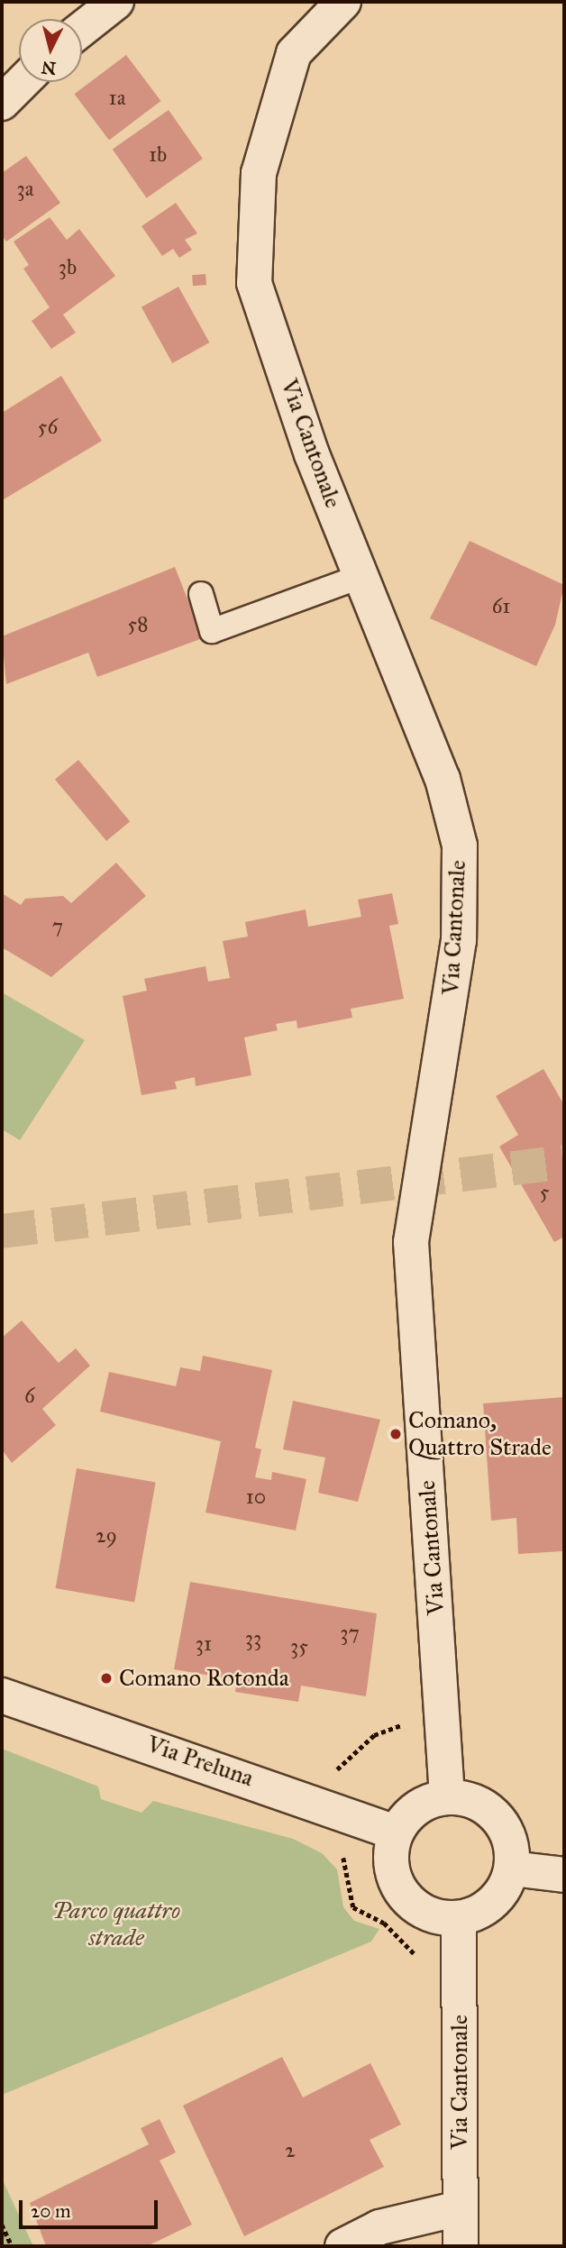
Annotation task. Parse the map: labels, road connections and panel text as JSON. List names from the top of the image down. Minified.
{"streets":{"street":["Via Cantonale","Via Preluna"]},"crossings":[["Via Cantonale","Via Preluna"]],"parks":["Parco quattro strade"],"places":["Comano, Quattro Strade","Comano Rotonda"],"house_numbers":["1a","1b","3a","3b","56","61","58","7","5","6","10","29","37","33","31","35","2"],"scale_bar":"20 m","north":"bottom"}
